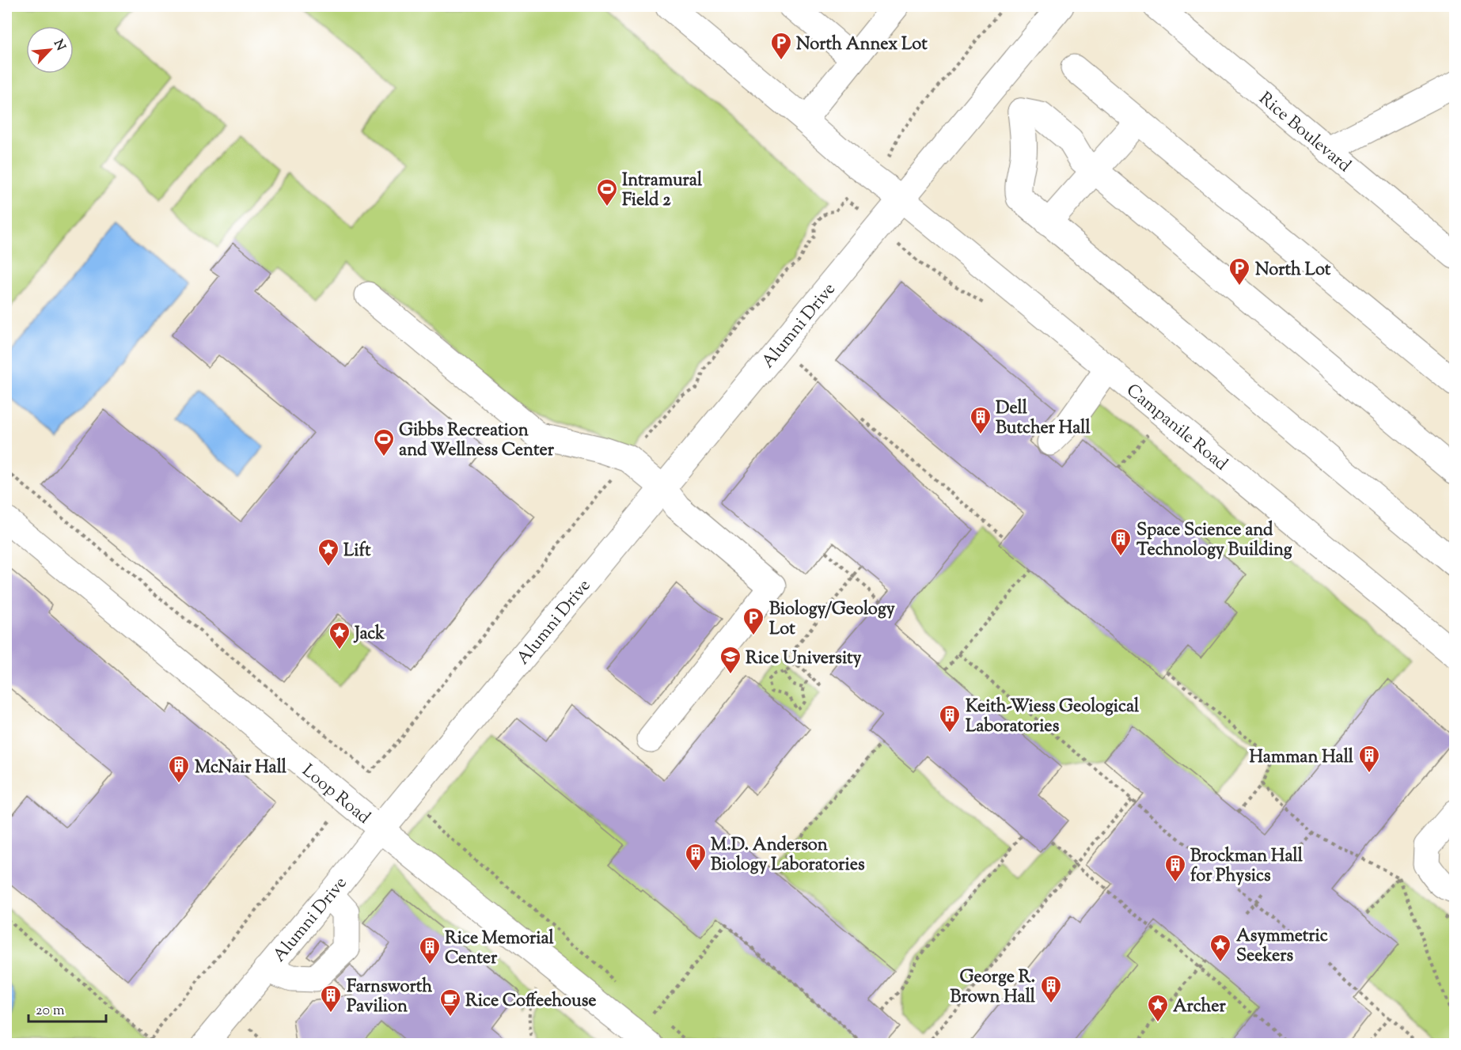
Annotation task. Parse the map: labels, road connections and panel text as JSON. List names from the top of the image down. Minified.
{"streets":{"main road":["Rice Boulevard","Alumni Drive","Campanile Road","Loop Road"]},"crossings":[["Alumni Drive","Campanile Road"],["Alumni Drive","Loop Road"]],"places":{"parking":["North Annex Lot","North Lot","Biology/Geology Lot"],"sports":["Intramural Field 2","Gibbs Recreation and Wellness Center"],"building":["Dell Butcher Hall","Space Science and Technology Building","Keith-Wiess Geological Laboratories","Hamman Hall","McNair Hall","M.D. Anderson Biology Laboratories","Brockman Hall for Physics","Rice Memorial Center","George R. Brown Hall","Farnsworth Pavilion"],"place":["Lift","Jack","Asymmetric Seekers","Archer"],"school or university":["Rice University"],"cafe":["Rice Coffeehouse"]},"scale_bar":"20 m","north":"top right"}
